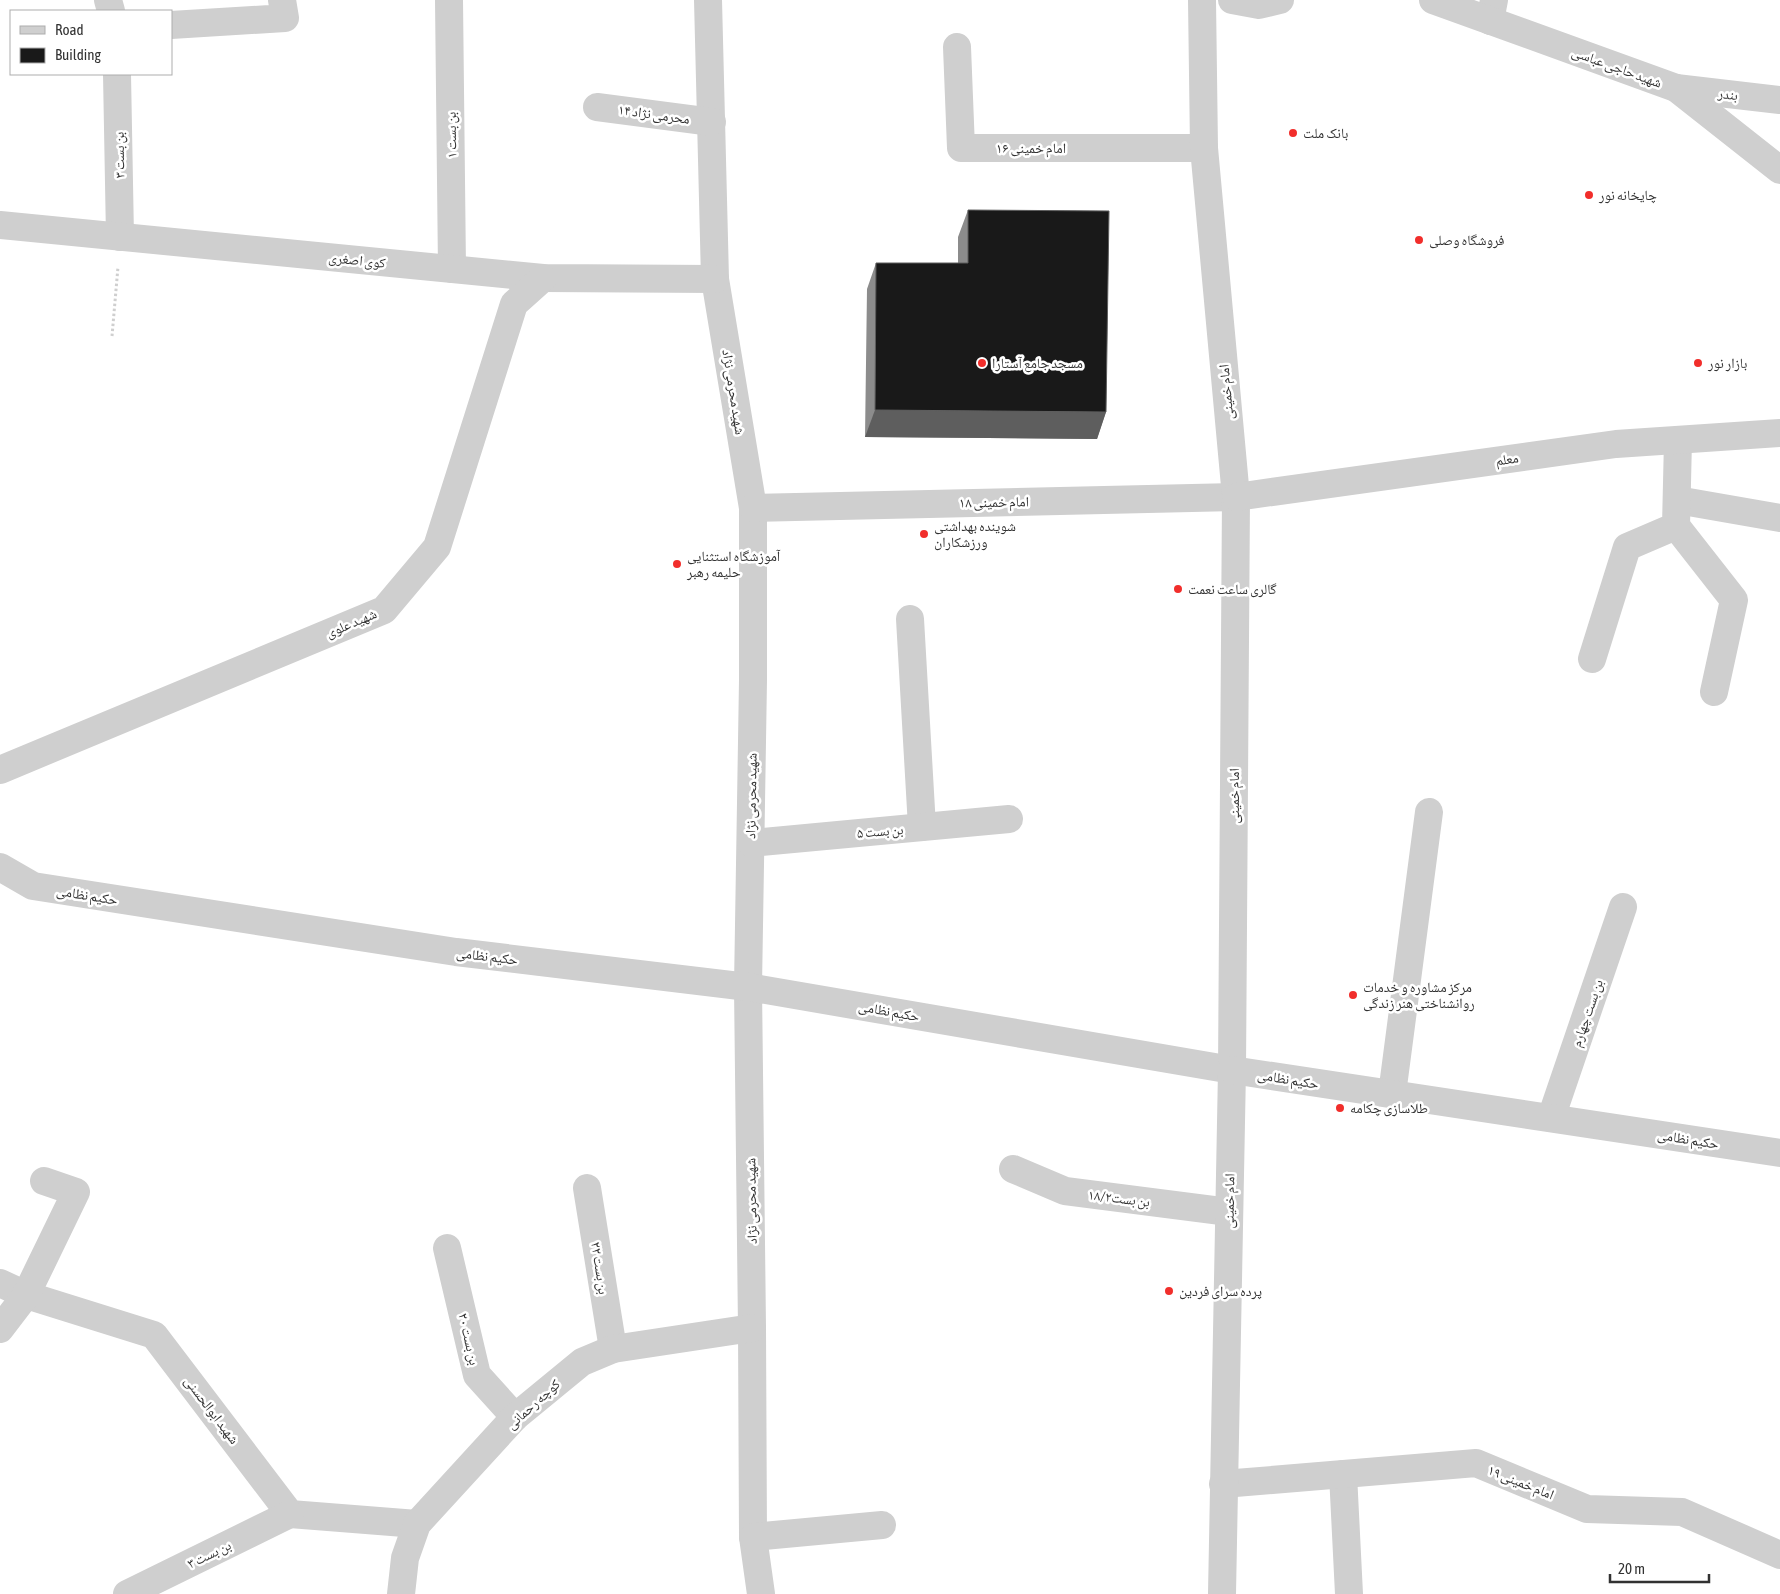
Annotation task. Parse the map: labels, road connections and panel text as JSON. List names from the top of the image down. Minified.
{"streets":{"street":["شهید حاجی عباسی","بندر","محرمی نژاد ۱۴","بن بست ۱","امام خمینی ۱۶","بن بست ۳","کوی اصغری","شهید محرمی نژاد","امام خمینی","معلم","امام خمینی ۱۸","شهید علوی","بن بست ۵","حکیم نظامی","بن بست چهارم","بن بست۱۸/۲","بن بست ۲۲","بن بست ۲۰","کوچه رحمانی","شهید ابوالحسنی","امام خمینی ۱۹"]},"crossings":[["شهید حاجی عباسی","بندر"],["محرمی نژاد ۱۴","شهید محرمی نژاد"],["بن بست ۱","کوی اصغری"],["امام خمینی ۱۶","امام خمینی"],["بن بست ۳","کوی اصغری"],["بن بست ۳","شهید ابوالحسنی"],["کوی اصغری","شهید محرمی نژاد"],["کوی اصغری","شهید علوی"],["شهید محرمی نژاد","امام خمینی ۱۸"],["شهید محرمی نژاد","بن بست ۵"],["شهید محرمی نژاد","حکیم نظامی"],["شهید محرمی نژاد","کوچه رحمانی"],["امام خمینی","معلم"],["امام خمینی","امام خمینی ۱۸"],["امام خمینی","حکیم نظامی"],["امام خمینی","بن بست۱۸/۲"],["امام خمینی","امام خمینی ۱۹"],["معلم","امام خمینی ۱۸"],["حکیم نظامی","بن بست چهارم"],["بن بست ۲۲","کوچه رحمانی"],["بن بست ۲۰","کوچه رحمانی"]],"places":["بانک ملت","چایخانه نور","فروشگاه وصلی","مسجد جامع آستارا","بازار نور","شوینده بهداشتی ورزشکاران","آموزشگاه استثنایی حلیمه رهبر","گالری ساعت نعمت","مرکز مشاوره و خدمات روانشناختی هنر زندگی","طلاسازی چکامه","پرده سرای فردین"],"legend":["Road","Building"],"scale_bar":"20 m"}
